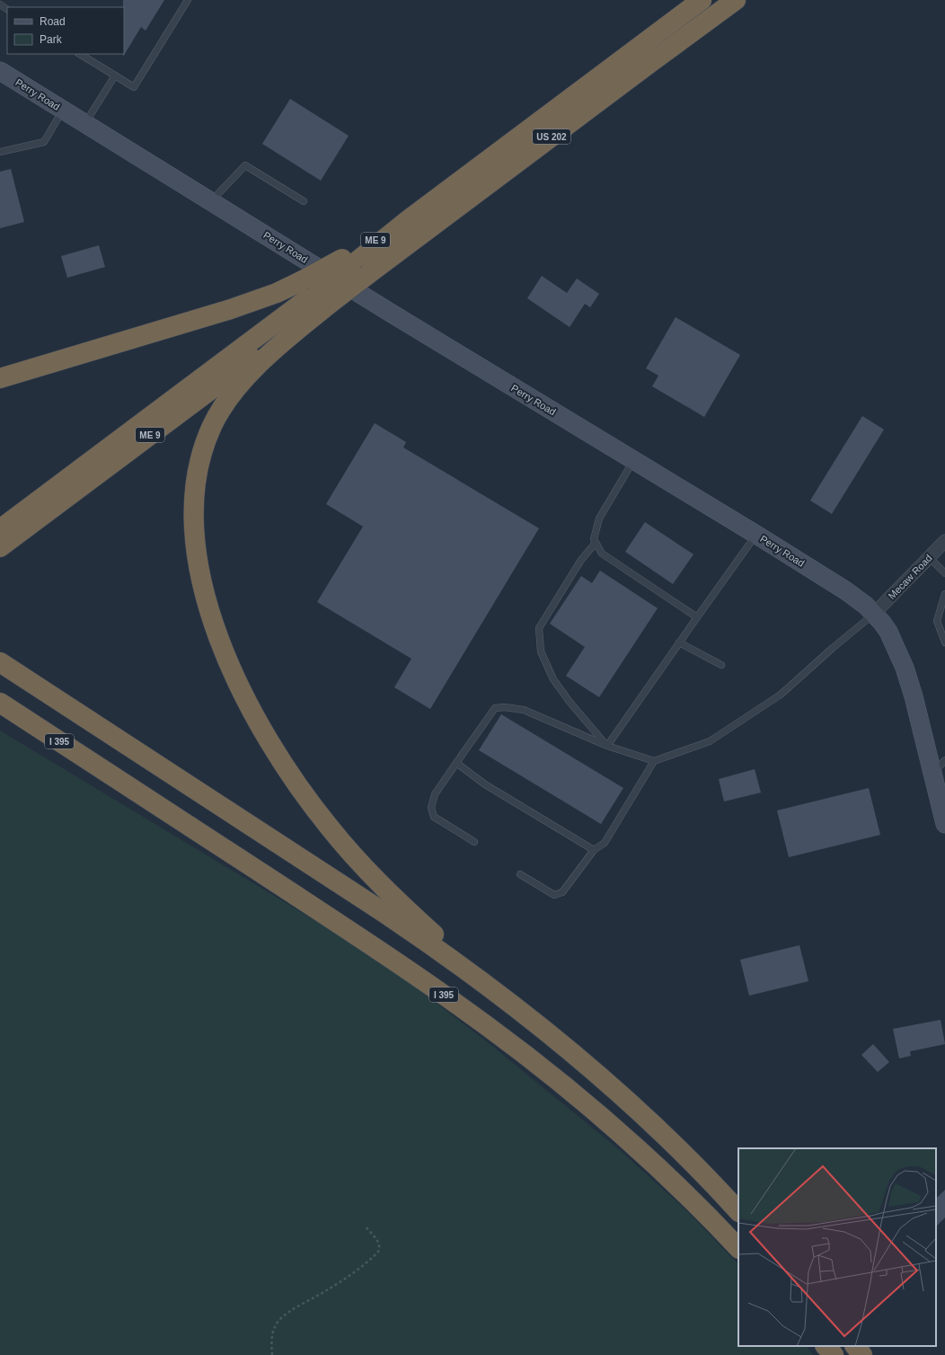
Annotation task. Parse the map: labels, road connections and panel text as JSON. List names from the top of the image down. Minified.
{"streets":{"highway":["US 202","ME 9","I 395"],"street":["Perry Road","Mecaw Road"]},"crossings":[["Perry Road","Mecaw Road"],["US 202","ME 9"]],"legend":["Road","Park"]}
